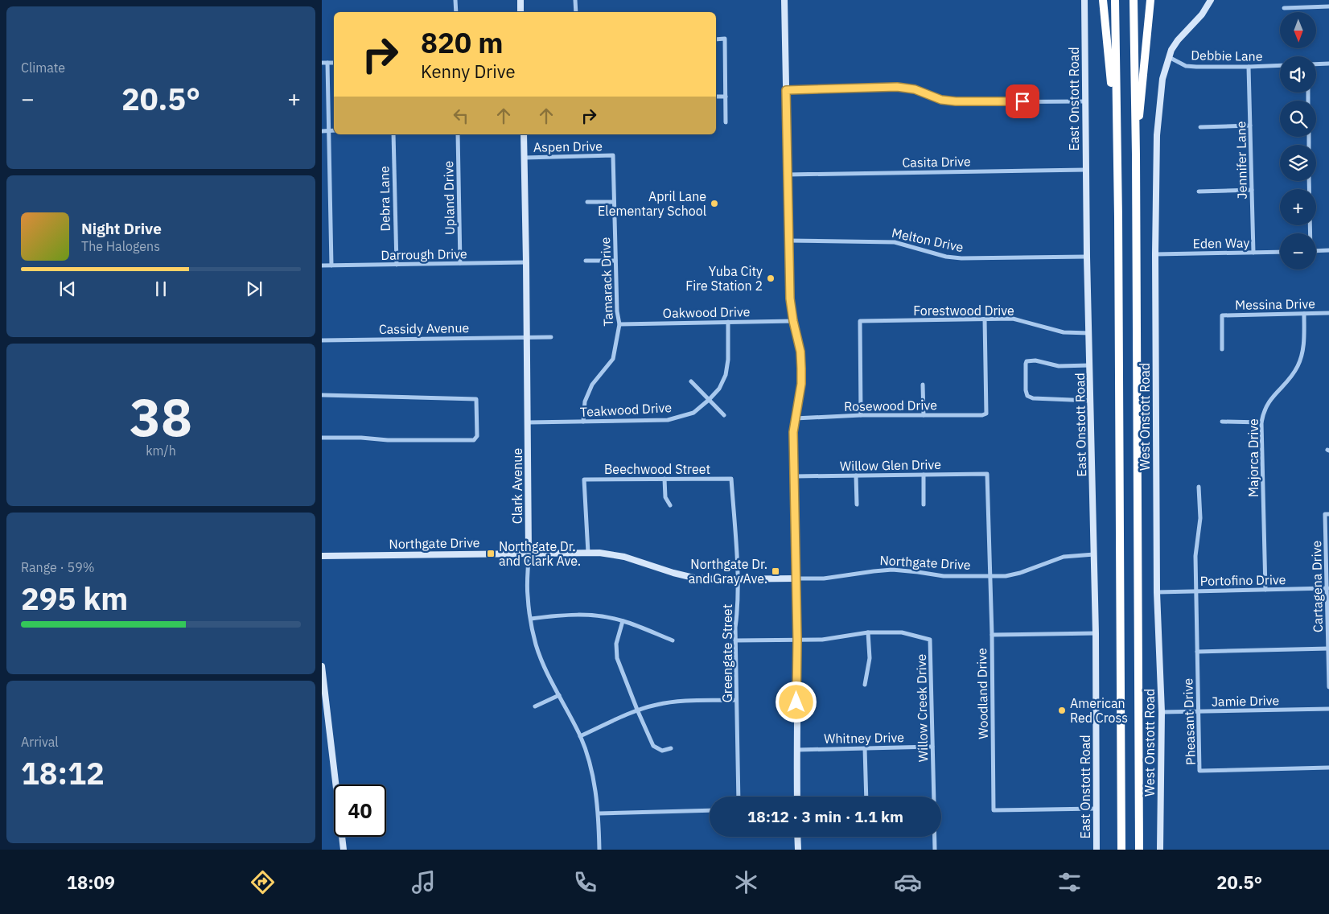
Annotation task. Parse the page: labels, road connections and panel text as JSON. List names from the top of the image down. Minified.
{"streets":{"street":["Debbie Lane","East Onstott Road","Aspen Drive","Jennifer Lane","Casita Drive","Upland Drive","Debra Lane","Melton Drive","Eden Way","Darrough Drive","Tamarack Drive","Messina Drive","Forestwood Drive","Oakwood Drive","Cassidy Avenue","Rosewood Drive","Teakwood Drive","West Onstott Road","Majorca Drive","Willow Glen Drive","Beechwood Street","Clark Avenue","Northgate Drive","Portofino Drive","Cartagena Drive","Greengate Street","Woodland Drive","Jamie Drive","Willow Creek Drive","Pheasant Drive","Whitney Drive"]},"crossings":[["Debbie Lane","Jennifer Lane"],["Debbie Lane","West Onstott Road"],["East Onstott Road","Casita Drive"],["East Onstott Road","Melton Drive"],["East Onstott Road","Forestwood Drive"],["East Onstott Road","Northgate Drive"],["East Onstott Road","Woodland Drive"],["Aspen Drive","Tamarack Drive"],["Aspen Drive","Clark Avenue"],["Jennifer Lane","Eden Way"],["Upland Drive","Darrough Drive"],["Debra Lane","Darrough Drive"],["Eden Way","West Onstott Road"],["Darrough Drive","Clark Avenue"],["Tamarack Drive","Oakwood Drive"],["Tamarack Drive","Teakwood Drive"],["Messina Drive","Majorca Drive"],["Forestwood Drive","Rosewood Drive"],["Oakwood Drive","Teakwood Drive"],["Cassidy Avenue","Clark Avenue"],["Teakwood Drive","Clark Avenue"],["West Onstott Road","Portofino Drive"],["West Onstott Road","Jamie Drive"],["Majorca Drive","Portofino Drive"],["Willow Glen Drive","Woodland Drive"],["Beechwood Street","Northgate Drive"],["Beechwood Street","Greengate Street"],["Clark Avenue","Northgate Drive"],["Northgate Drive","Greengate Street"],["Northgate Drive","Woodland Drive"],["Portofino Drive","Cartagena Drive"],["Portofino Drive","Pheasant Drive"],["Greengate Street","Willow Creek Drive"],["Jamie Drive","Pheasant Drive"],["Willow Creek Drive","Whitney Drive"]],"places":{"other":["April Lane Elementary School","Yuba City Fire Station 2","American Red Cross"],"transit":["Northgate Dr. and Clark Ave.","Northgate Dr. and Gray Ave."]},"north":"bottom","page":{"tile":["Climate",["38","km/h"],["Range · 59%","295 km"],["Arrival","18:12"]],"map_buttons":["+","−"],"turn":["820 m","Kenny Drive"],"heat":["−","20.5°","+"],"song":["Night Drive","The Halogens"],"limit":"40","trip":"18:12 · 3 min · 1.1 km","tabs":["18:09","20.5°"]}}
